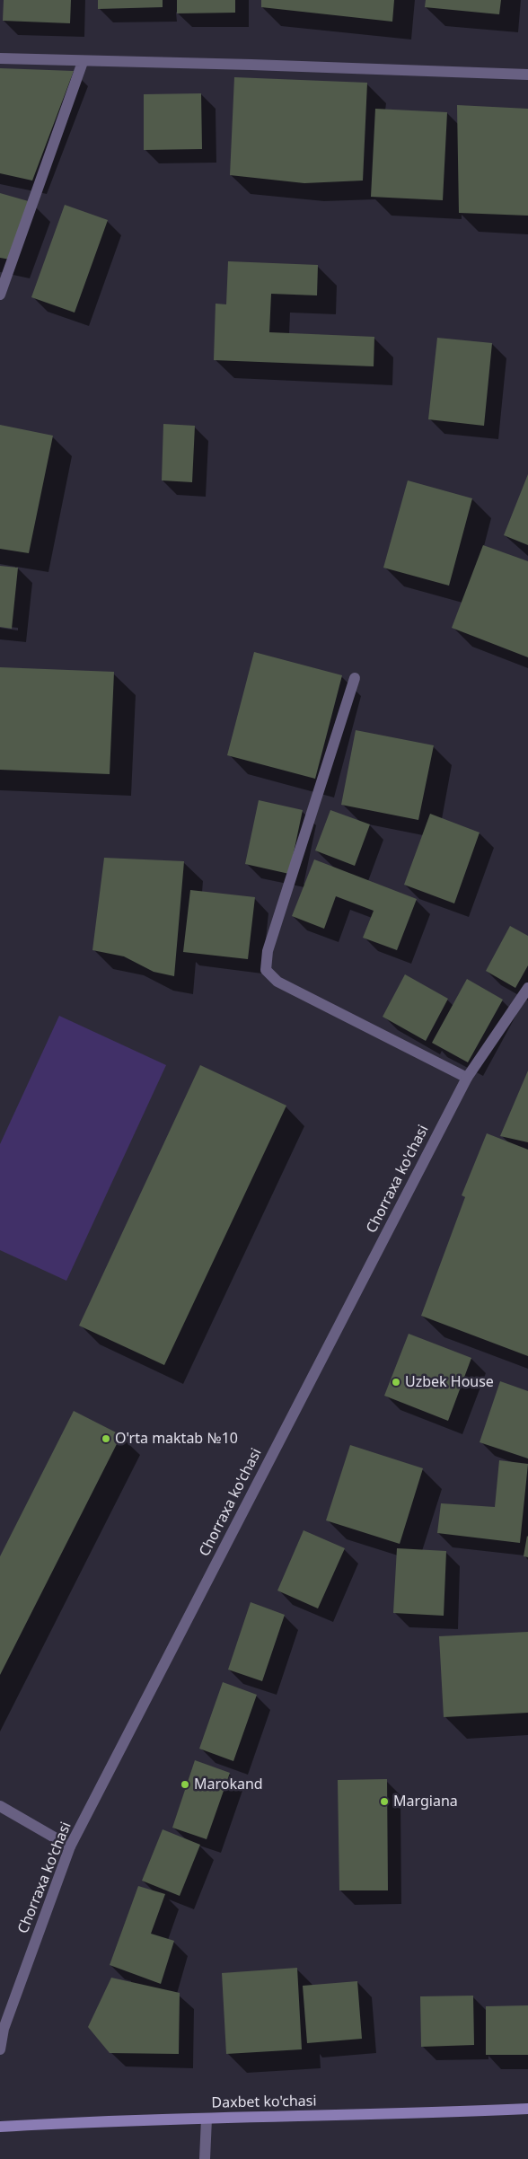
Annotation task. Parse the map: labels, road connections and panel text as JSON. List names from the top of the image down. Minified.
{"streets":{"main road":["Daxbet ko'chasi"],"street":["Chorraxa ko'chasi"]},"places":["Uzbek House","O'rta maktab №10","Marokand","Margiana"]}
